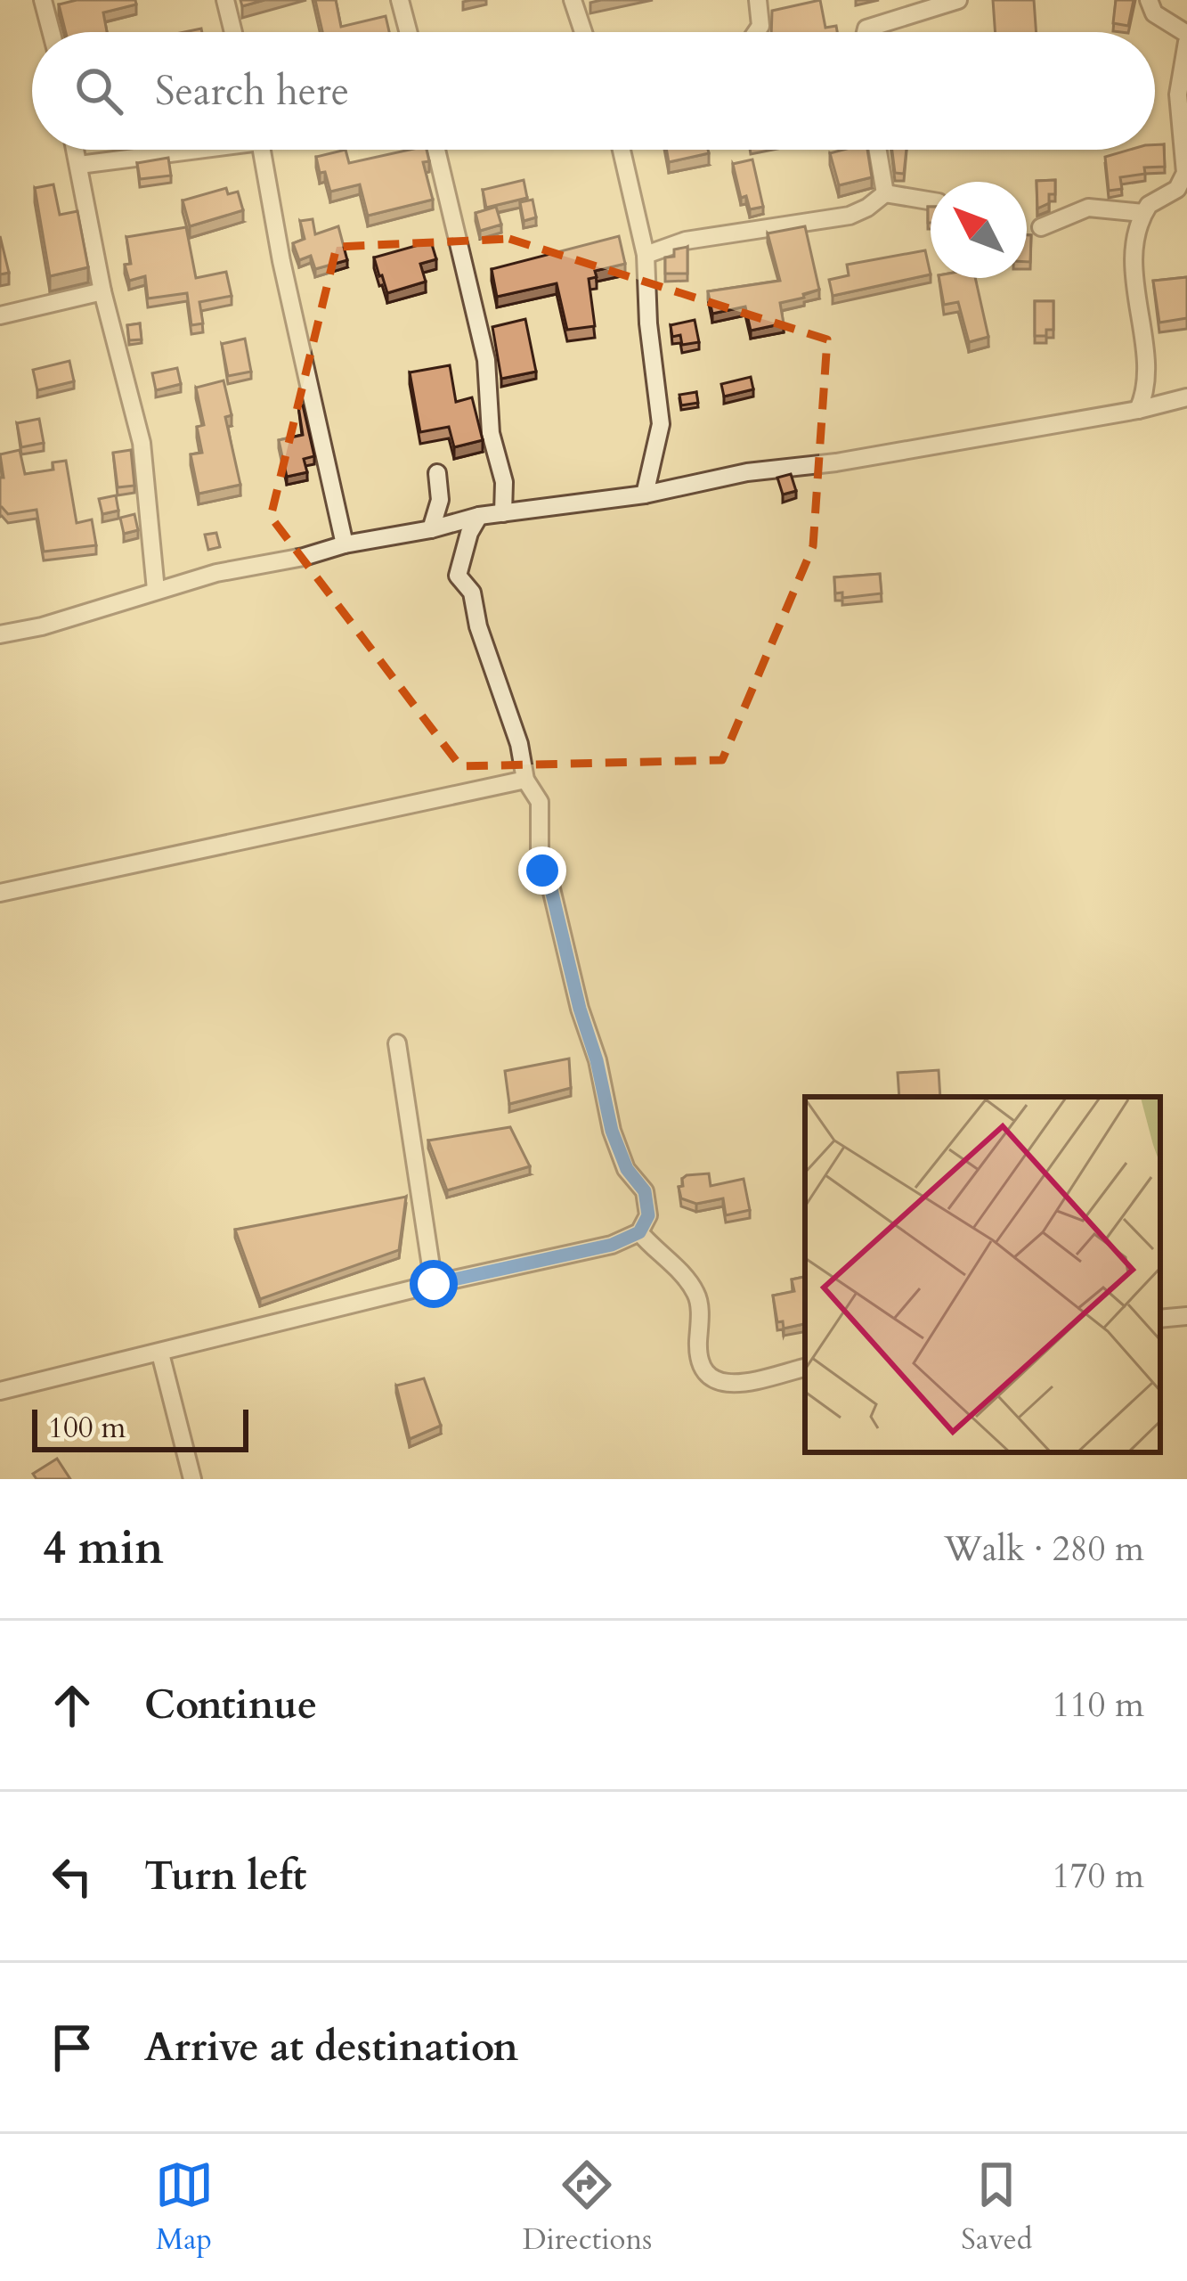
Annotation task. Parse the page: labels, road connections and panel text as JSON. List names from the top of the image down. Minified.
{"scale_bar":"100 m","north":"top left","page":{"search":"Search here","scale":"100 m","heading":["4 min","Walk · 280 m"],"list":[["Continue","110 m"],["Turn left","170 m"],"Arrive at destination"],"nav":["Map","Directions","Saved"]}}
